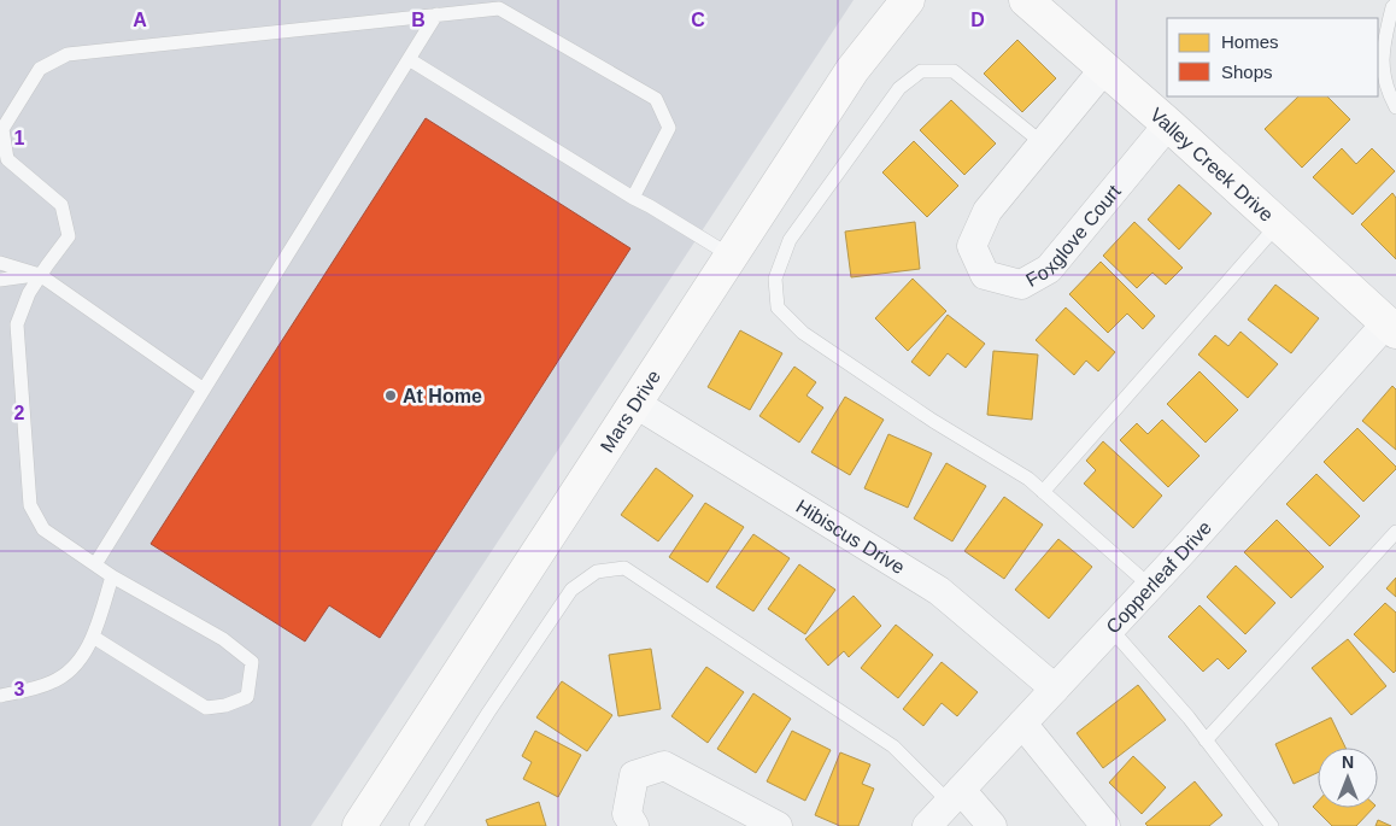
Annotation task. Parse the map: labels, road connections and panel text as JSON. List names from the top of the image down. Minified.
{"streets":{"street":["Valley Creek Drive","Foxglove Court","Mars Drive","Hibiscus Drive","Copperleaf Drive"]},"crossings":[["Valley Creek Drive","Foxglove Court"],["Valley Creek Drive","Copperleaf Drive"],["Mars Drive","Hibiscus Drive"],["Hibiscus Drive","Copperleaf Drive"]],"places":["At Home"],"legend":["Homes","Shops"],"north":"top","grid":{"columns":["A","B","C","D"],"rows":["1","2","3"]}}
